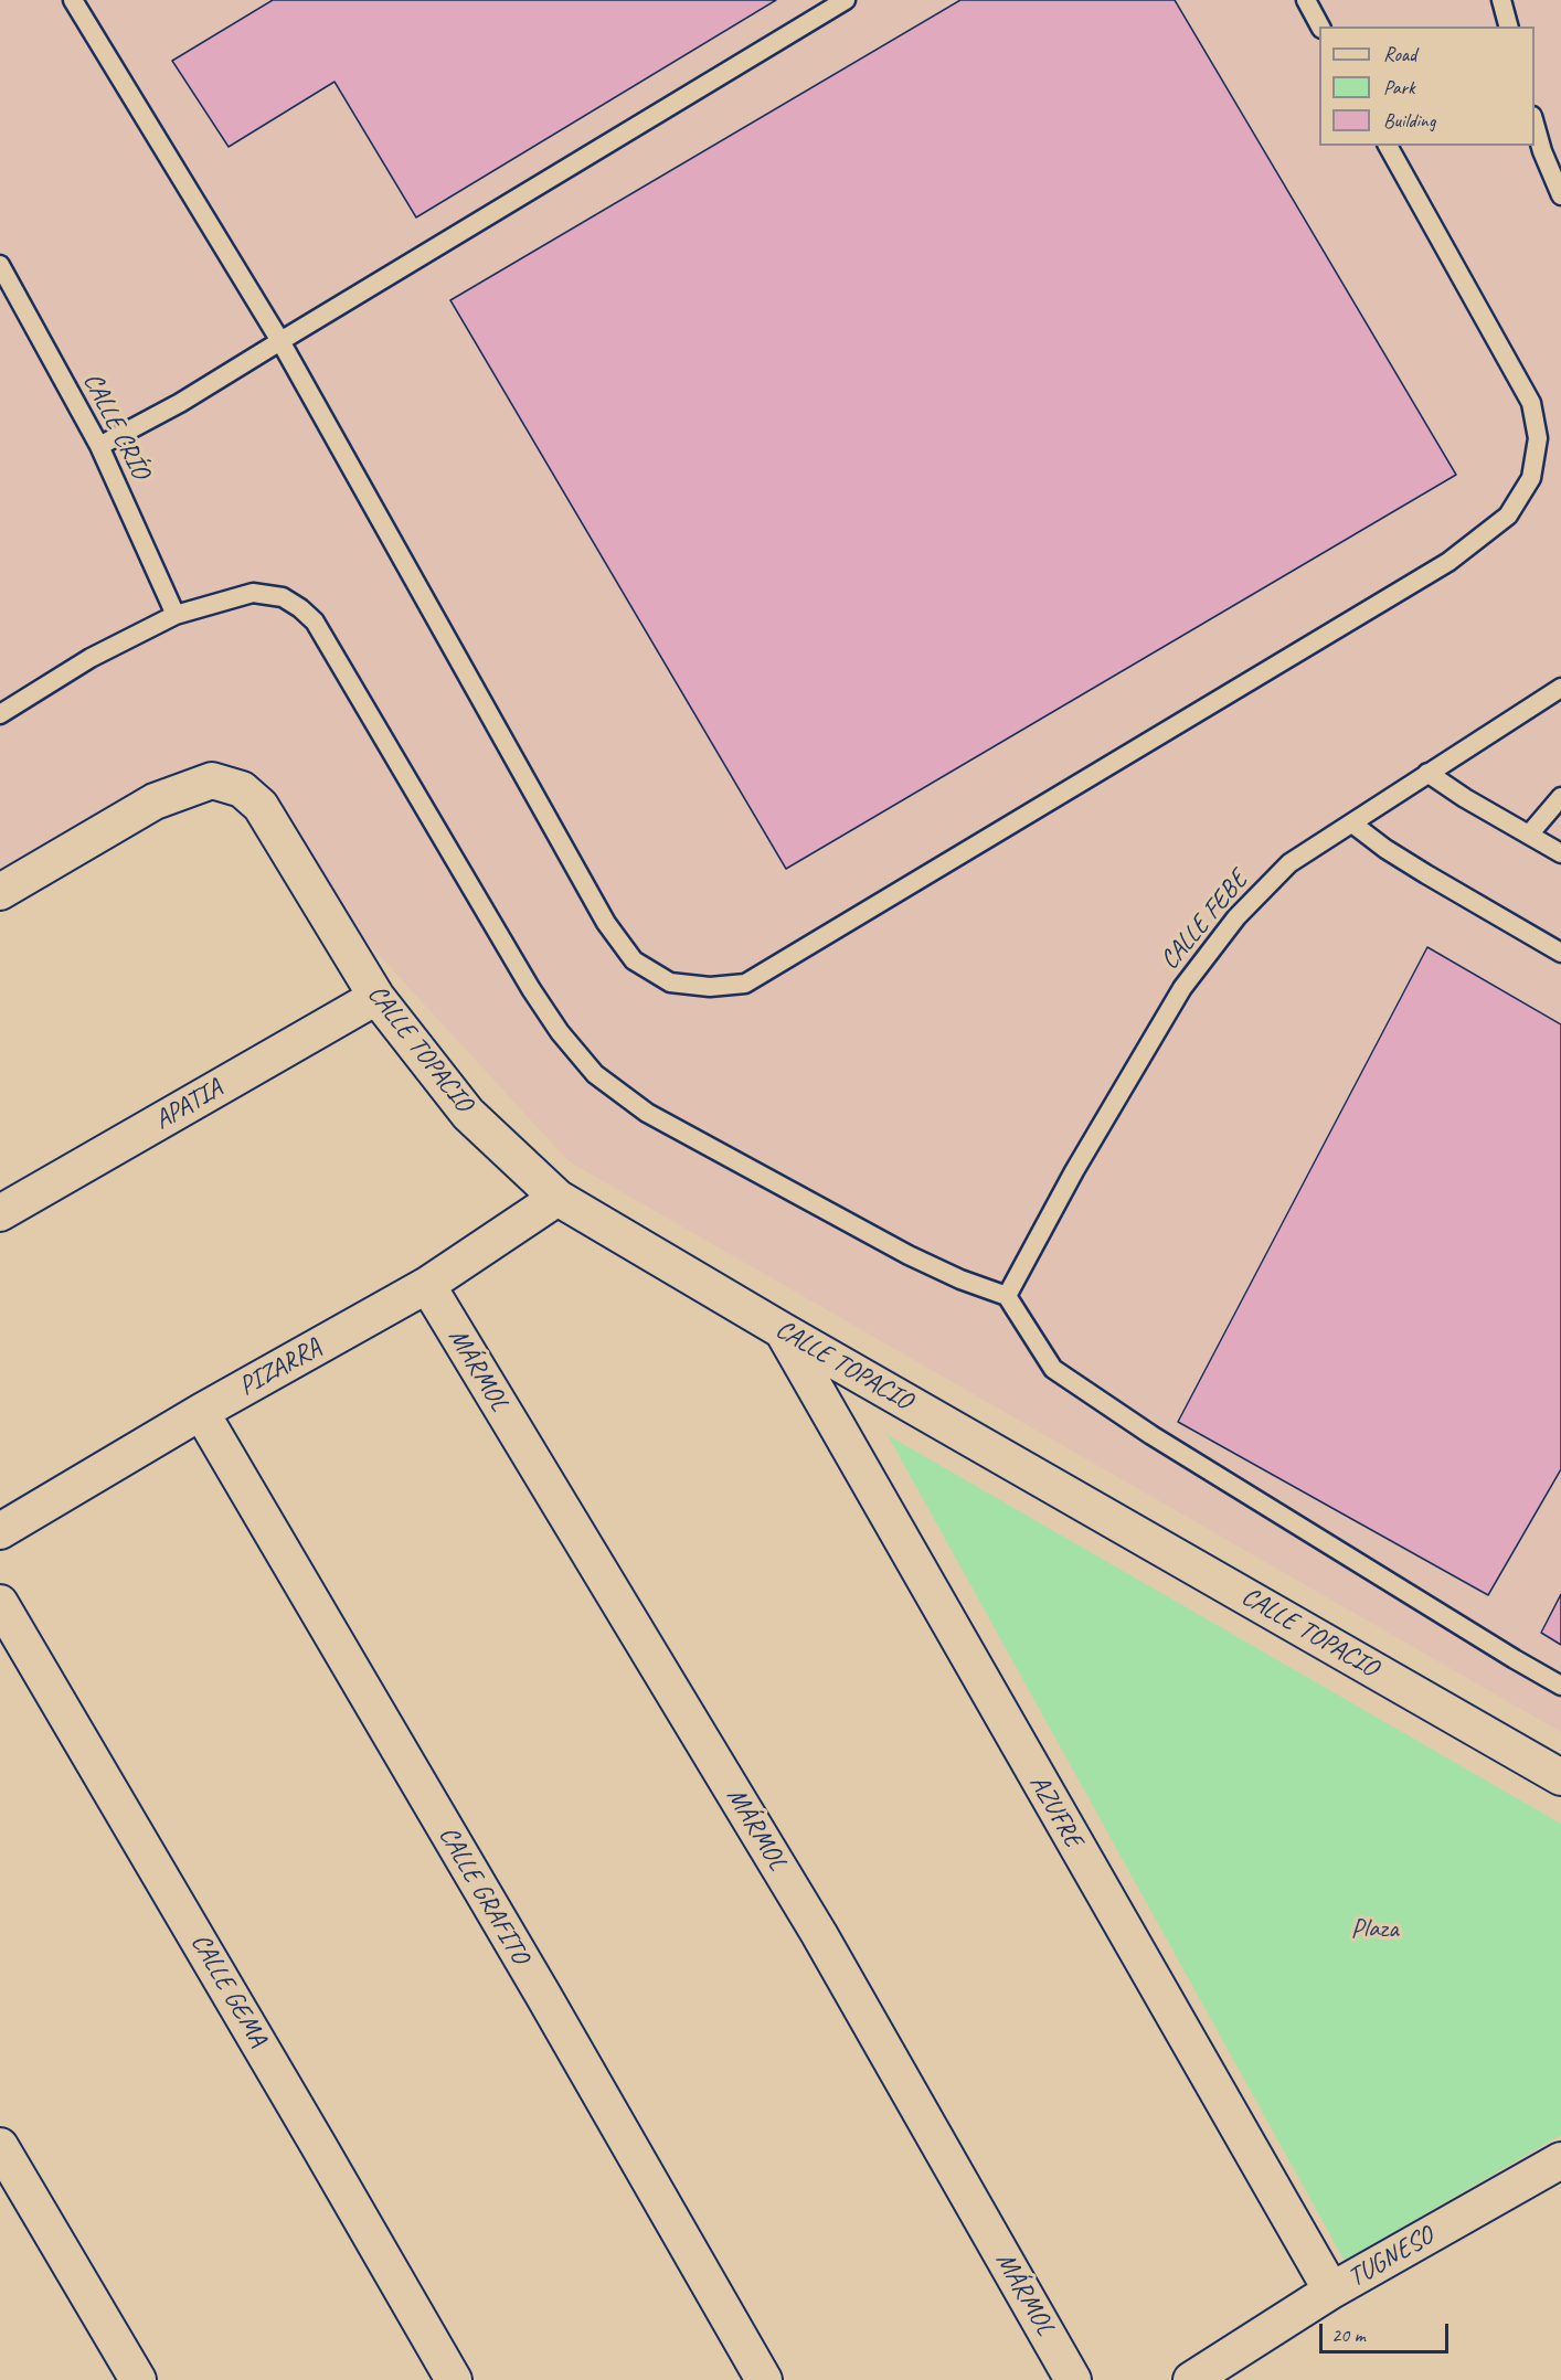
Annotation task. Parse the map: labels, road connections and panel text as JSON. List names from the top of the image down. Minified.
{"streets":{"street":["CALLE TOPACIO","APATIA","PIZARRA","MÁRMOL","AZUFRE","CALLE GRAFITO","CALLE GEMA","TUGNESO"],"lane":["CALLE CRÍO","CALLE FEBE"]},"crossings":[["CALLE TOPACIO","APATIA"],["CALLE TOPACIO","PIZARRA"],["CALLE TOPACIO","AZUFRE"],["PIZARRA","MÁRMOL"],["PIZARRA","CALLE GRAFITO"],["AZUFRE","TUGNESO"]],"parks":["Plaza"],"legend":["Road","Park","Building"],"scale_bar":"20 m"}
